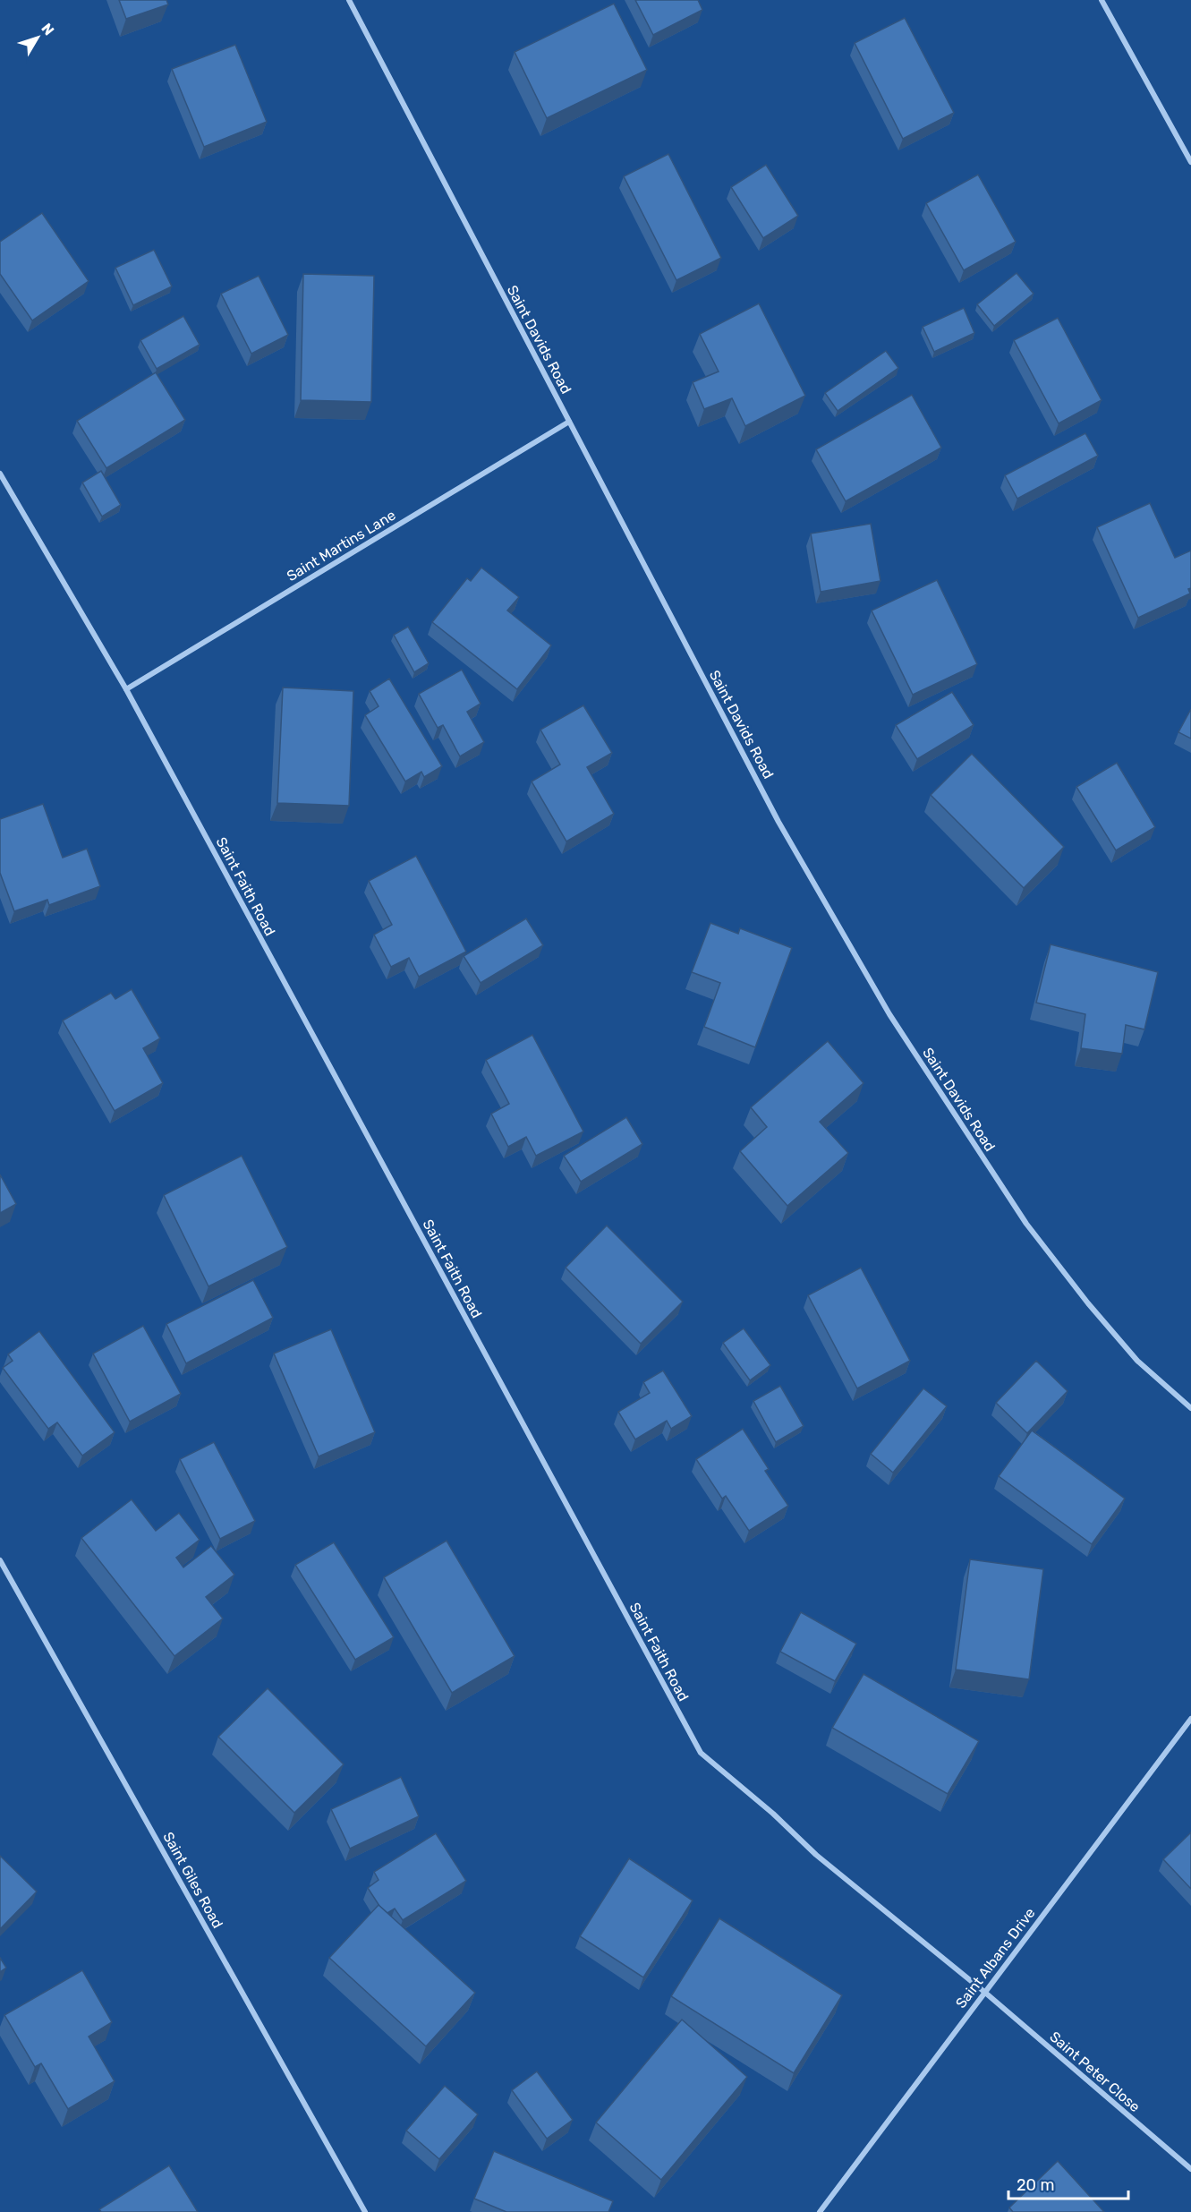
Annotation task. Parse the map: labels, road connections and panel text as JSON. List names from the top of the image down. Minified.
{"streets":{"street":["Saint Davids Road","Saint Martins Lane","Saint Faith Road","Saint Giles Road","Saint Albans Drive","Saint Peter Close"]},"crossings":[["Saint Davids Road","Saint Martins Lane"],["Saint Martins Lane","Saint Faith Road"],["Saint Faith Road","Saint Albans Drive"],["Saint Faith Road","Saint Peter Close"],["Saint Albans Drive","Saint Peter Close"]],"scale_bar":"20 m","north":"top right"}
